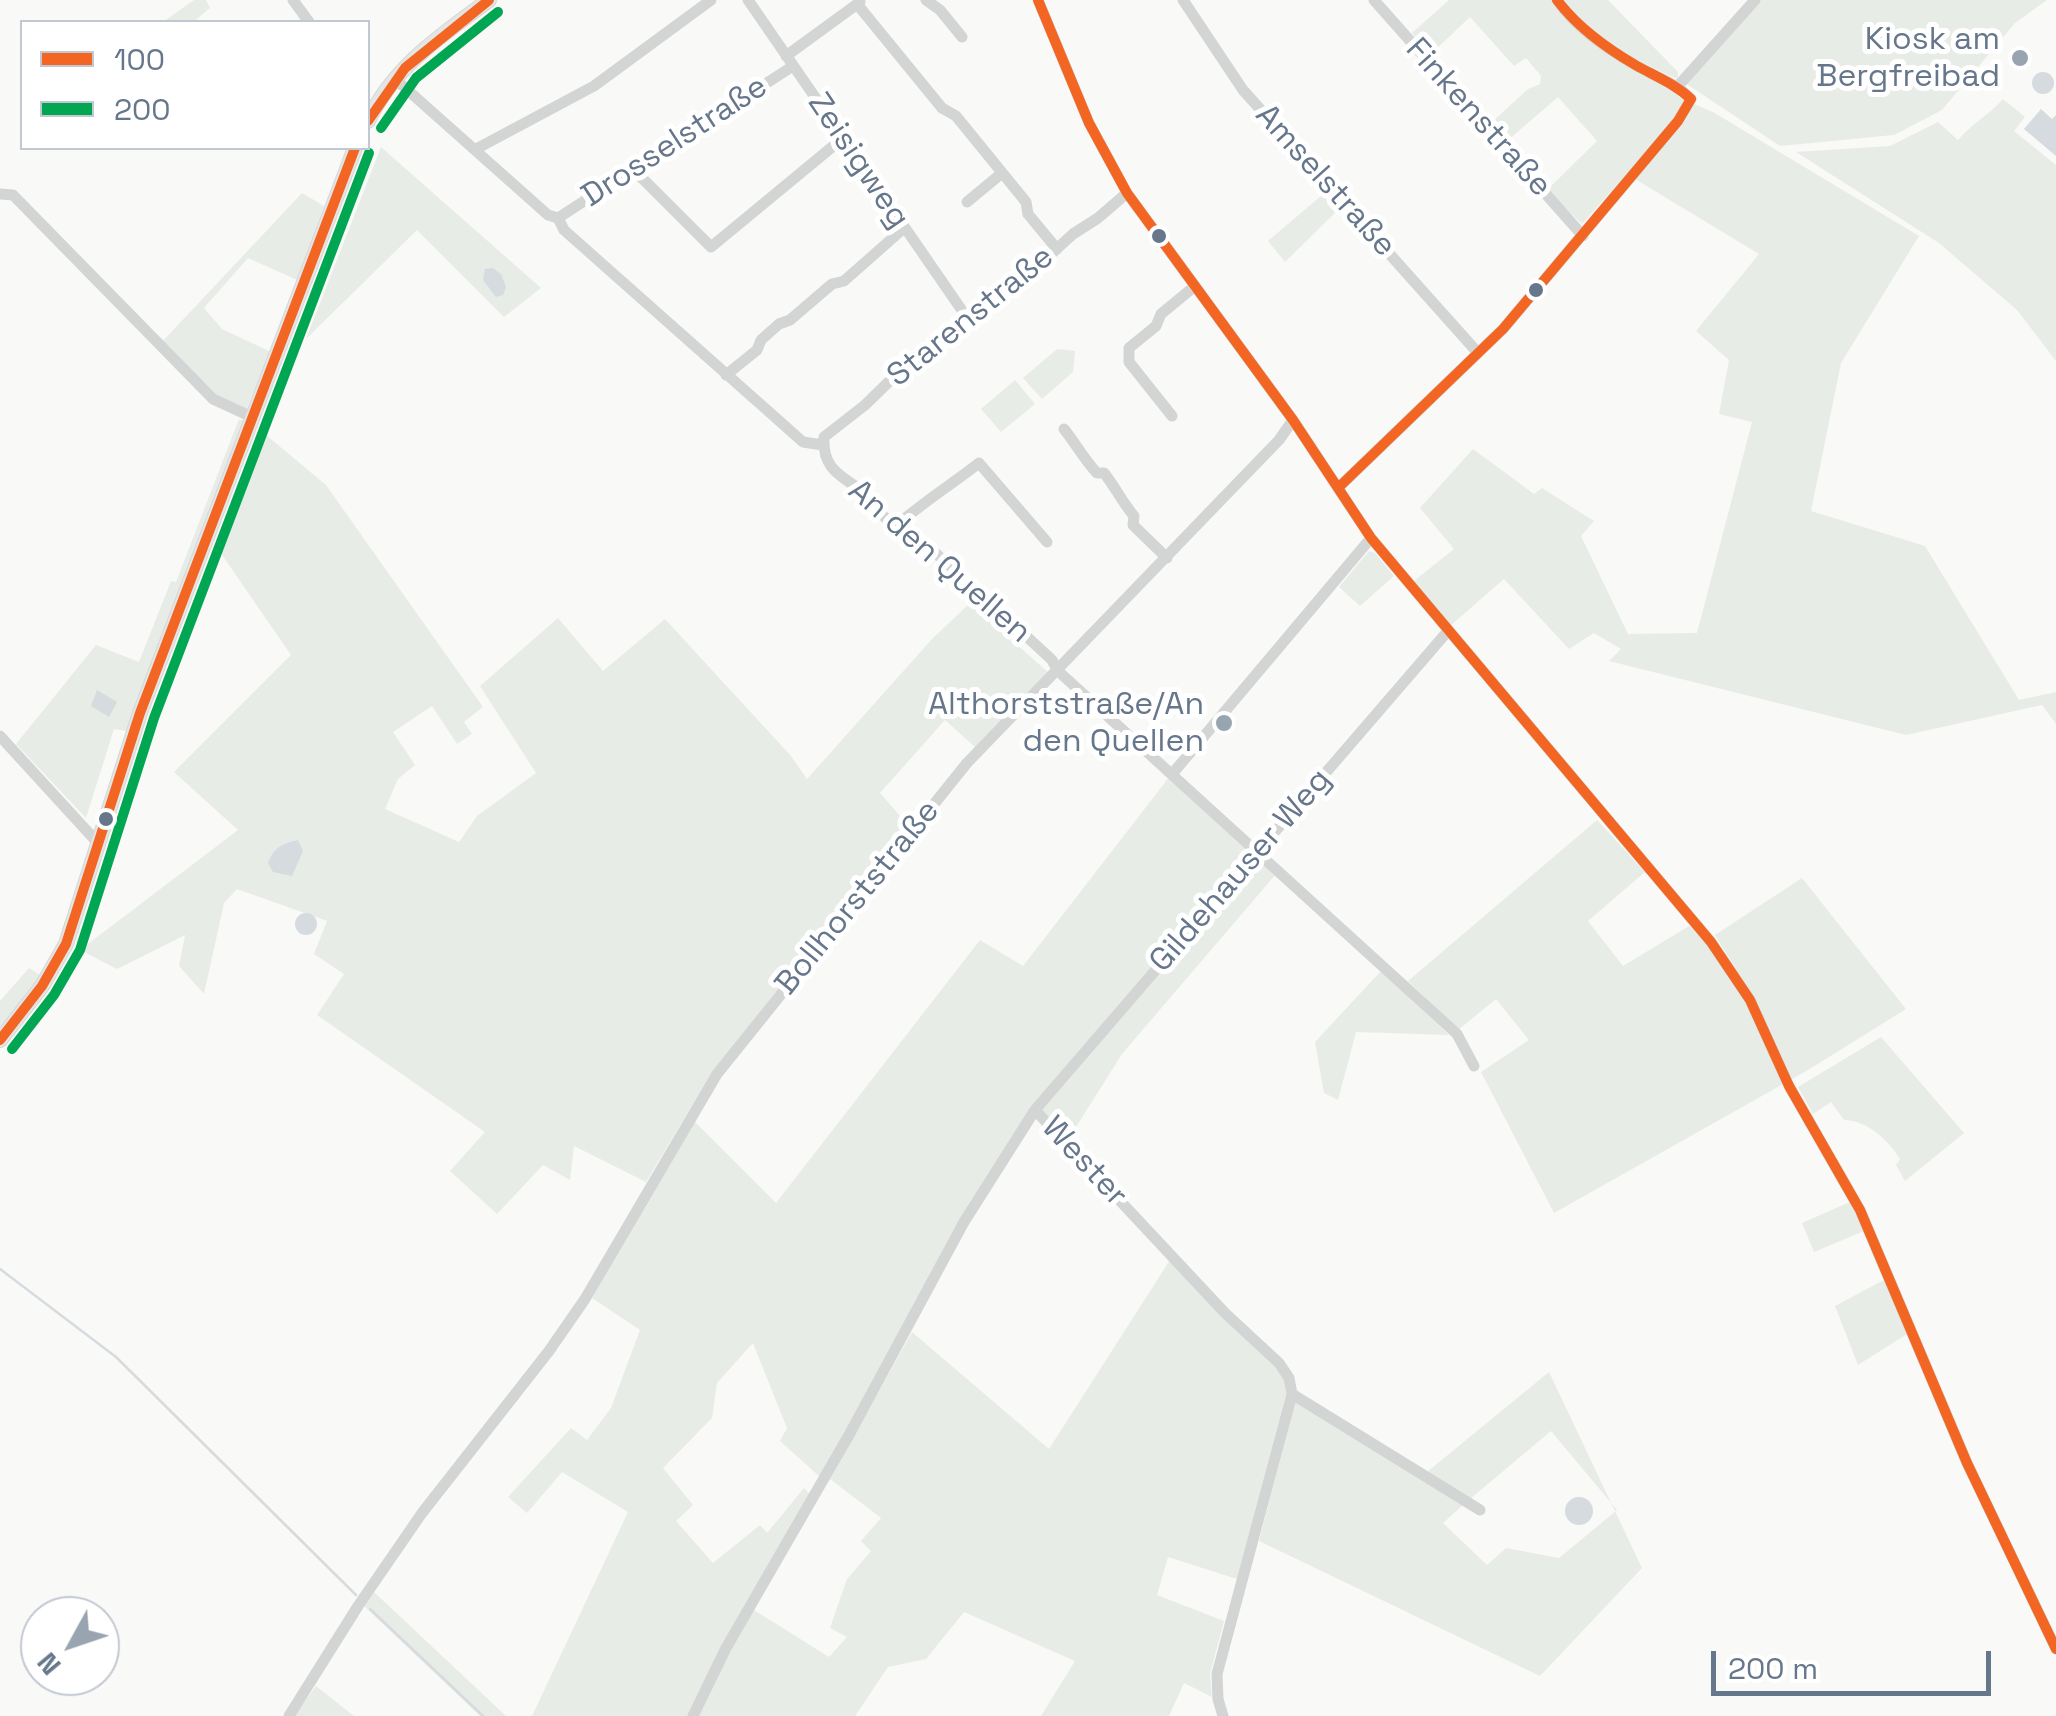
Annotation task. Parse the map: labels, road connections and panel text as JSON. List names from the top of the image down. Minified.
{"streets":{"street":["Finkenstraße","Drosselstraße","Zeisigweg","Amselstraße","Starenstraße","An den Quellen","Gildehauser Weg","Bollhorststraße","Wester"]},"crossings":[["Drosselstraße","Zeisigweg"],["Drosselstraße","An den Quellen"],["Zeisigweg","Starenstraße"],["Starenstraße","An den Quellen"],["An den Quellen","Gildehauser Weg"],["An den Quellen","Bollhorststraße"],["Gildehauser Weg","Wester"]],"places":["Kiosk am Bergfreibad","Althorststraße/An den Quellen"],"lines":["transit line 100","transit line 200"],"legend":["100","200"],"scale_bar":"200 m","north":"bottom left"}
